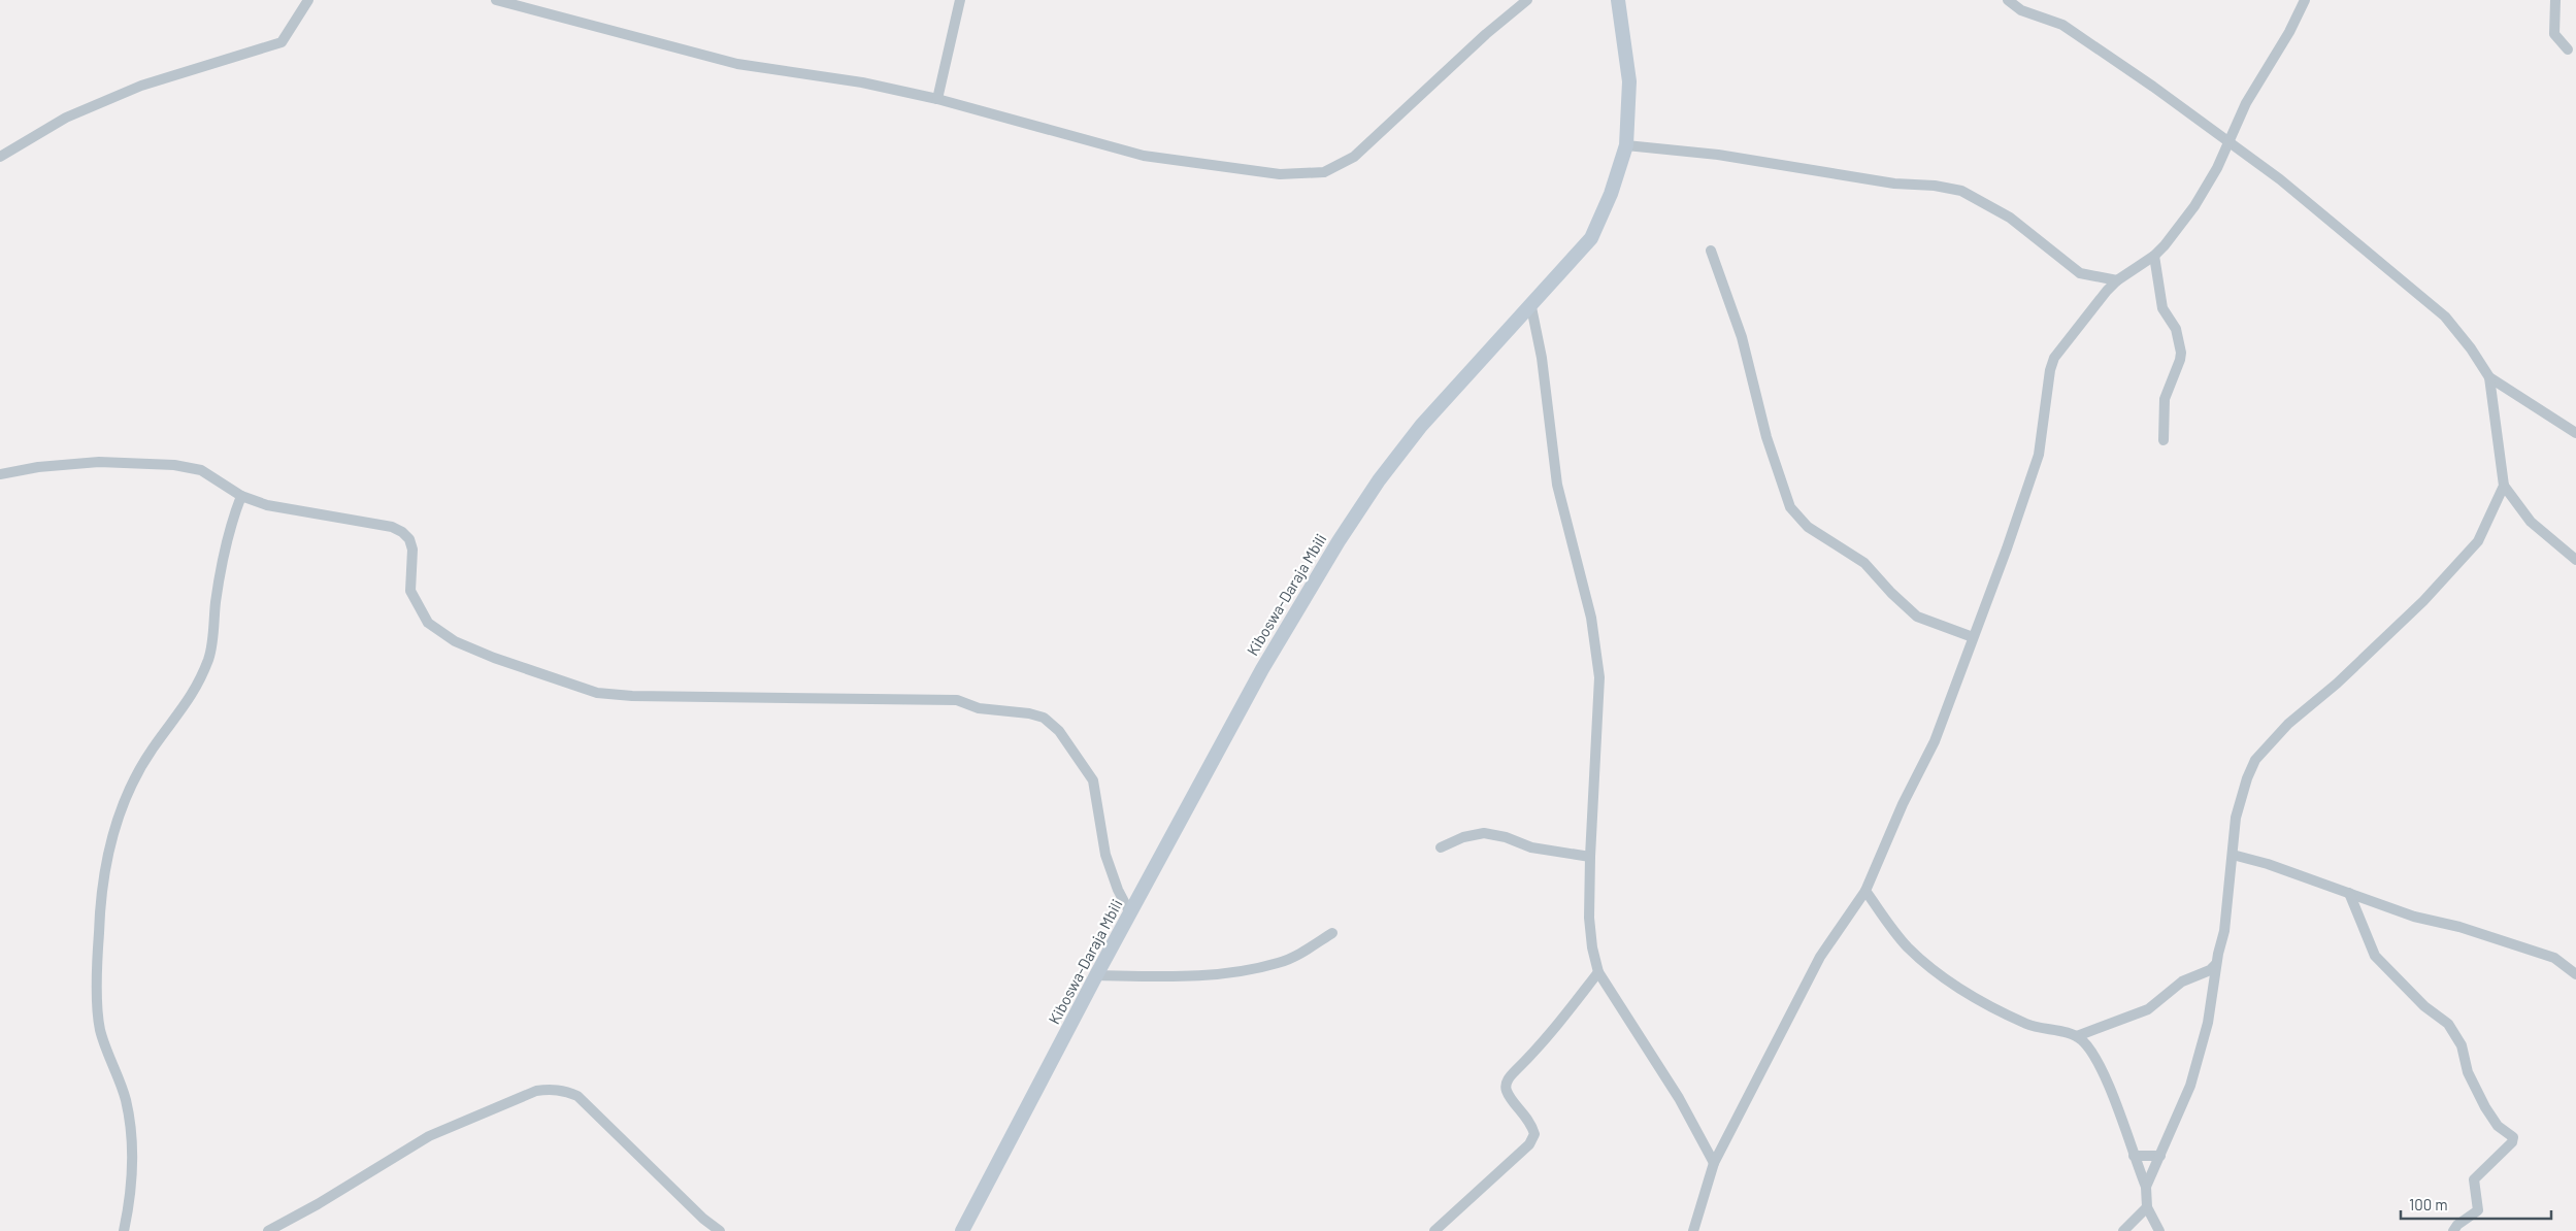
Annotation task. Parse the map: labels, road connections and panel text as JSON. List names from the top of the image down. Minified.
{"streets":{"main road":["Kiboswa-Daraja Mbili"]},"scale_bar":"100 m"}
